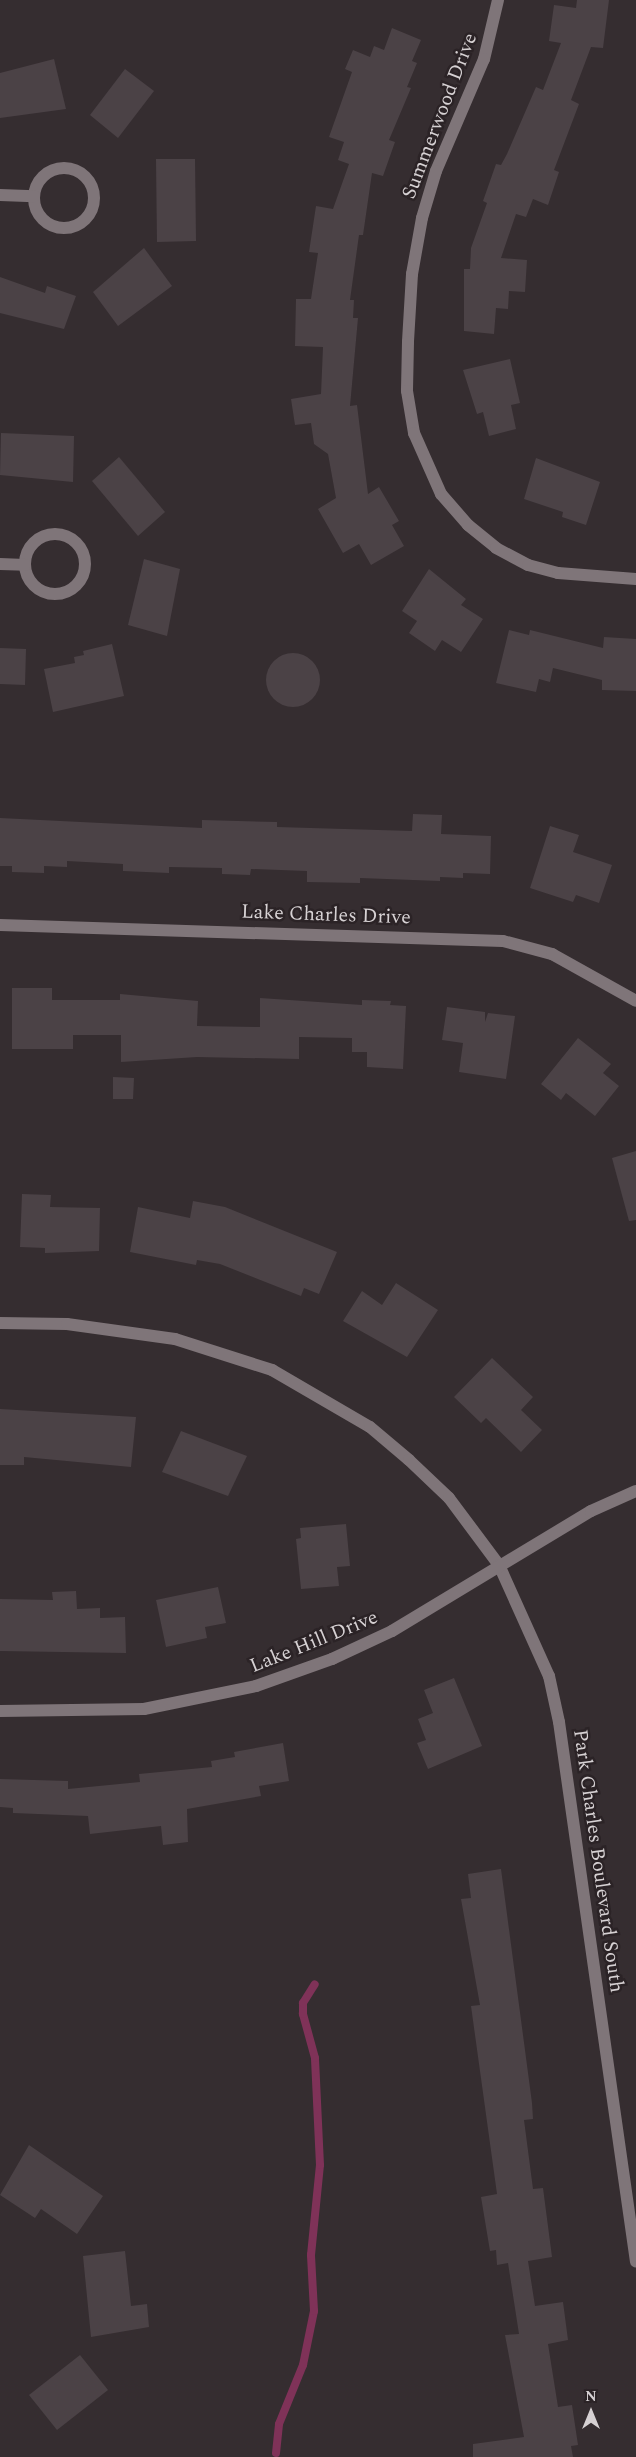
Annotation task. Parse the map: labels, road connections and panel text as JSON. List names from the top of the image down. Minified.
{"streets":{"street":["Summerwood Drive","Lake Charles Drive","Lake Hill Drive","Park Charles Boulevard South"]},"crossings":[["Lake Hill Drive","Park Charles Boulevard South"]],"north":"top"}
